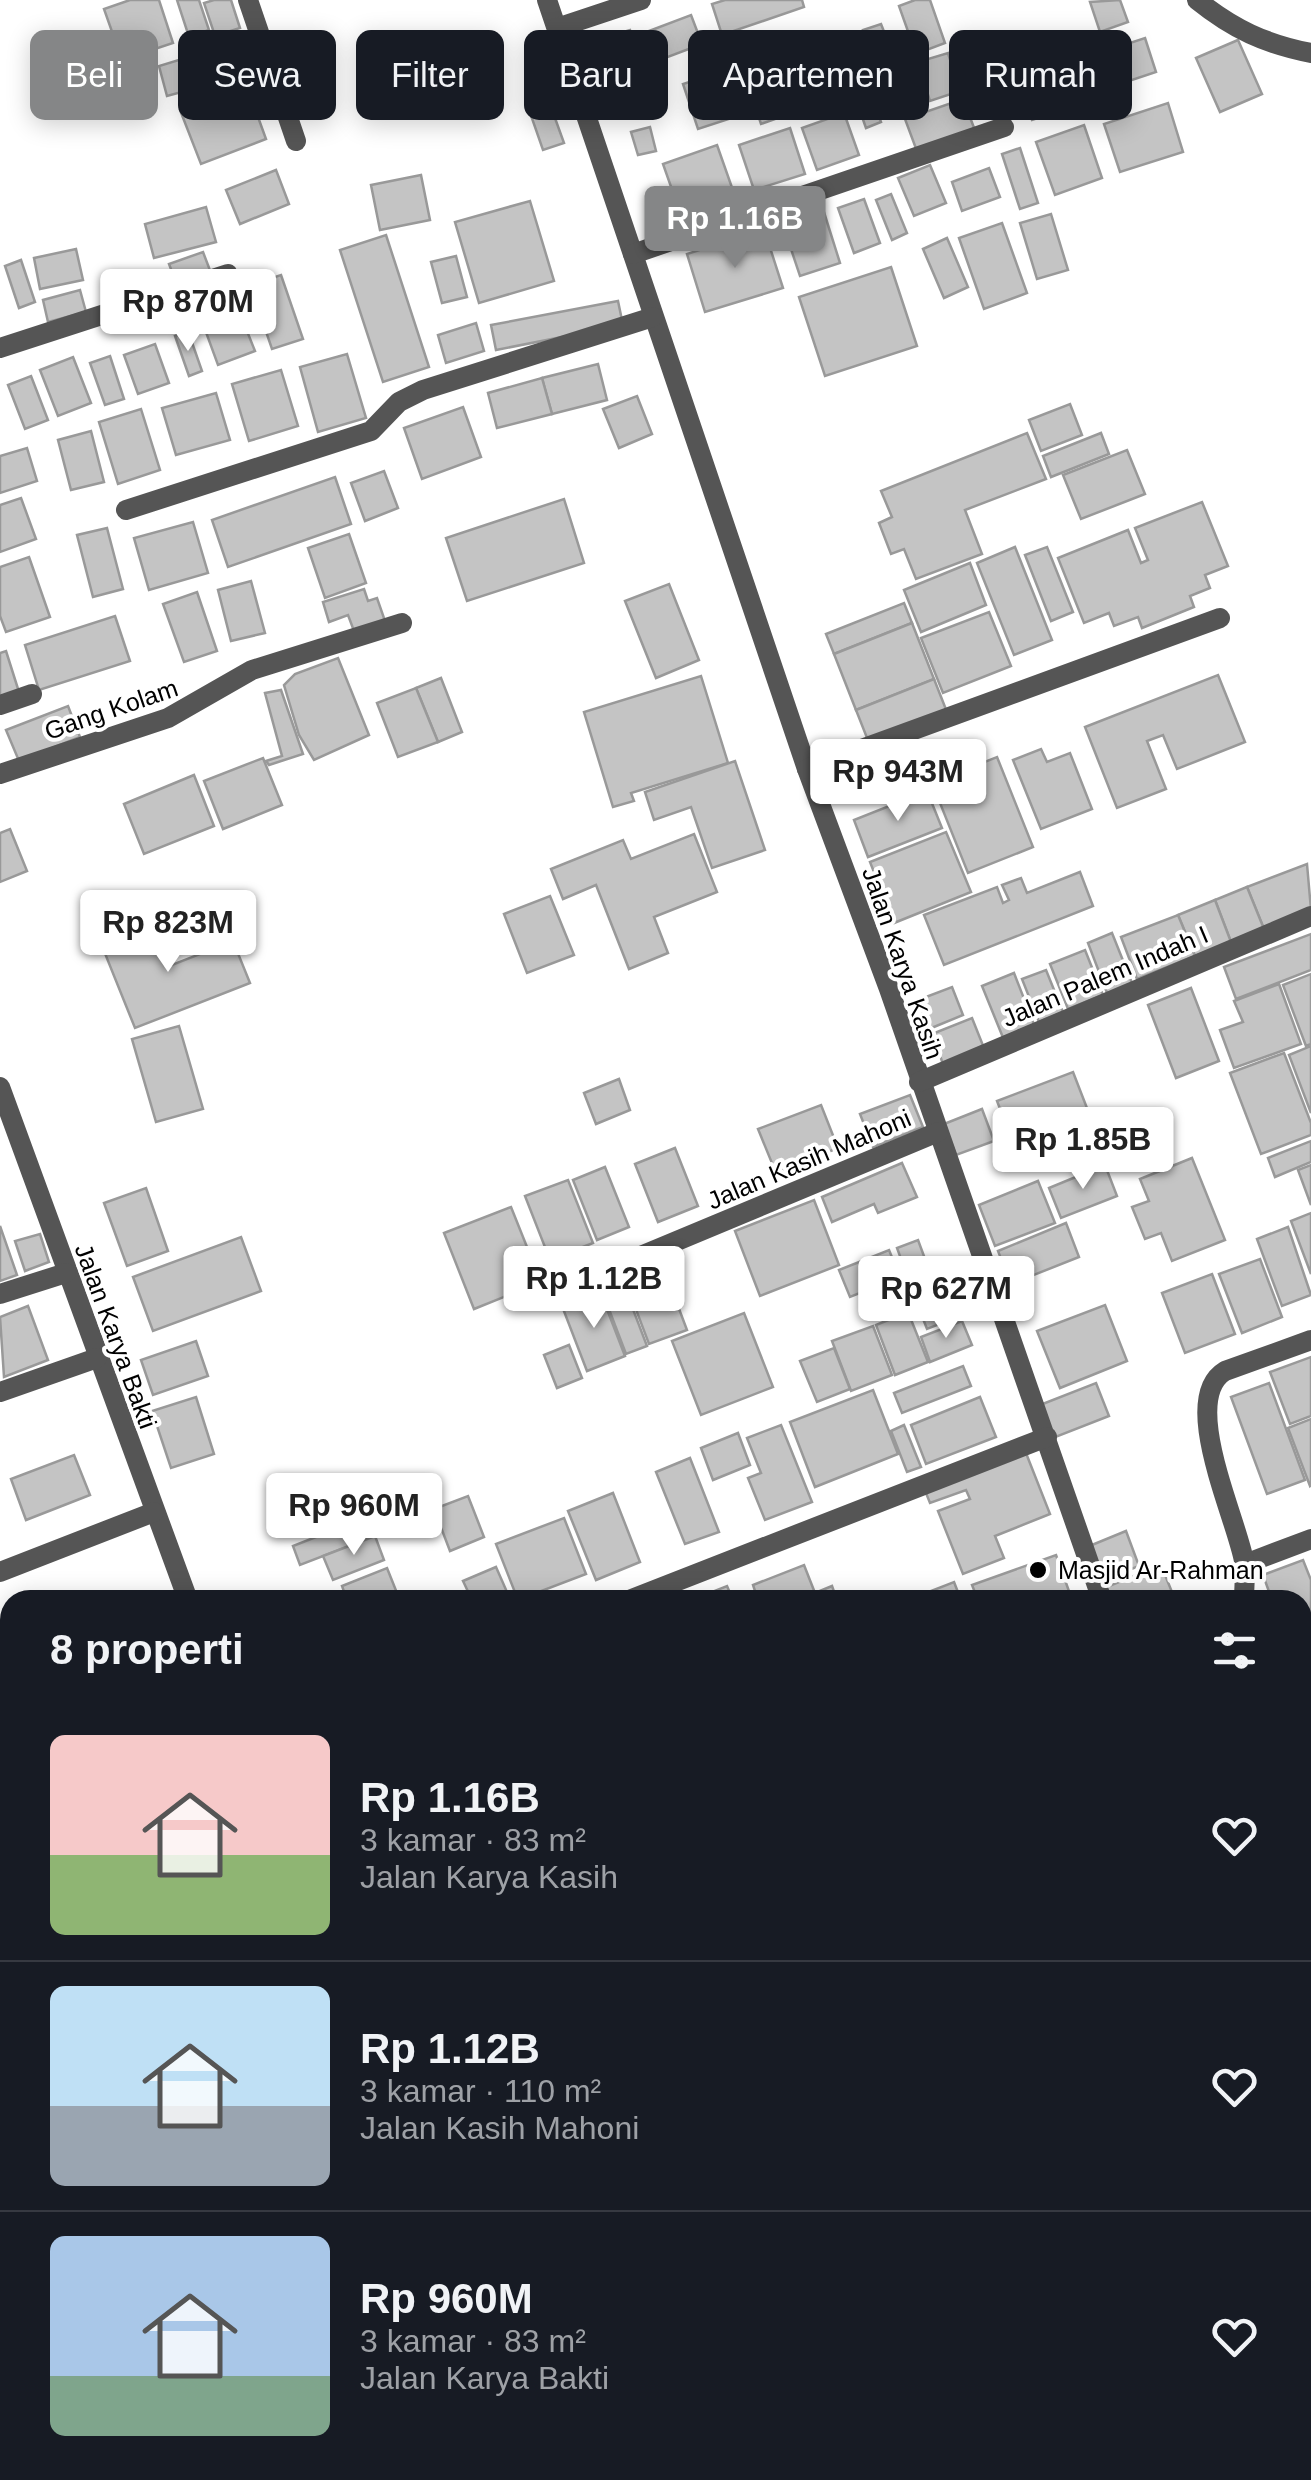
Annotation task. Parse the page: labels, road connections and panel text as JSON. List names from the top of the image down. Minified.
{"streets":{"street":["Gang Kolam","Jalan Karya Kasih","Jalan Palem Indah I","Jalan Kasih Mahoni","Jalan Karya Bakti"]},"crossings":[["Jalan Karya Kasih","Jalan Palem Indah I"],["Jalan Karya Kasih","Jalan Kasih Mahoni"]],"places":["Masjid Ar-Rahman"],"page":{"chip":["Beli","Sewa","Filter","Baru","Apartemen","Rumah"],"price":["Rp 1.16B","Rp 870M","Rp 943M","Rp 823M","Rp 1.85B","Rp 1.12B","Rp 627M","Rp 960M"],"heading":"8 properti","list":[{"name":"Rp 1.16B","note":"3 kamar · 83 m² · Jalan Karya Kasih"},{"name":"Rp 1.12B","note":"3 kamar · 110 m² · Jalan Kasih Mahoni"},{"name":"Rp 960M","note":"3 kamar · 83 m² · Jalan Karya Bakti"}]}}
